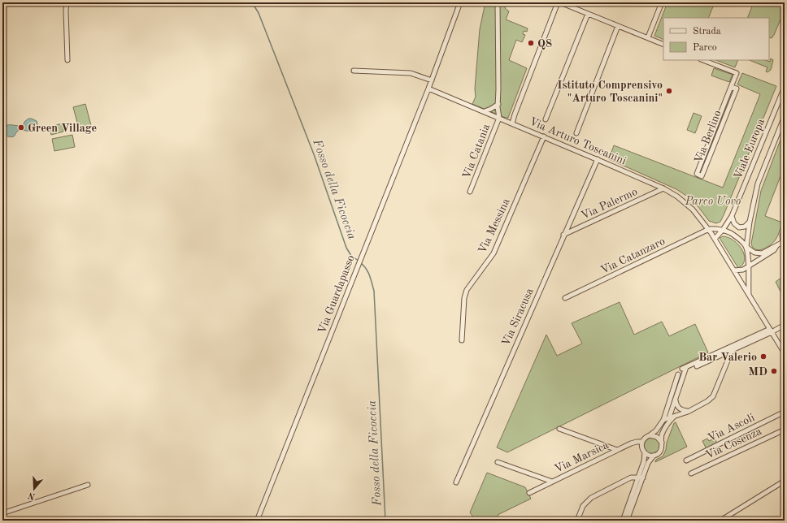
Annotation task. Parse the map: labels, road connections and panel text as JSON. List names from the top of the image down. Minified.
{"streets":{"street":["Via Berlino","Via Arturo Toscanini","Viale Europa","Via Catania","Via Palermo","Via Messina","Via Catanzaro","Via Guardapasso","Via Siracusa","Via Ascoli","Via Cosenza","Via Marsica"]},"crossings":[["Via Arturo Toscanini","Via Catania"],["Via Arturo Toscanini","Via Palermo"],["Via Arturo Toscanini","Via Messina"],["Via Arturo Toscanini","Via Catanzaro"],["Via Arturo Toscanini","Via Guardapasso"],["Via Arturo Toscanini","Via Siracusa"],["Via Palermo","Via Siracusa"]],"water":["Fosso della Ficoccia"],"parks":["Parco Uovo"],"places":["Q8","Istituto Comprensivo \"Arturo Toscanini\"","Green Village","Bar Valerio","MD"],"legend":["Strada","Parco"],"north":"bottom"}
